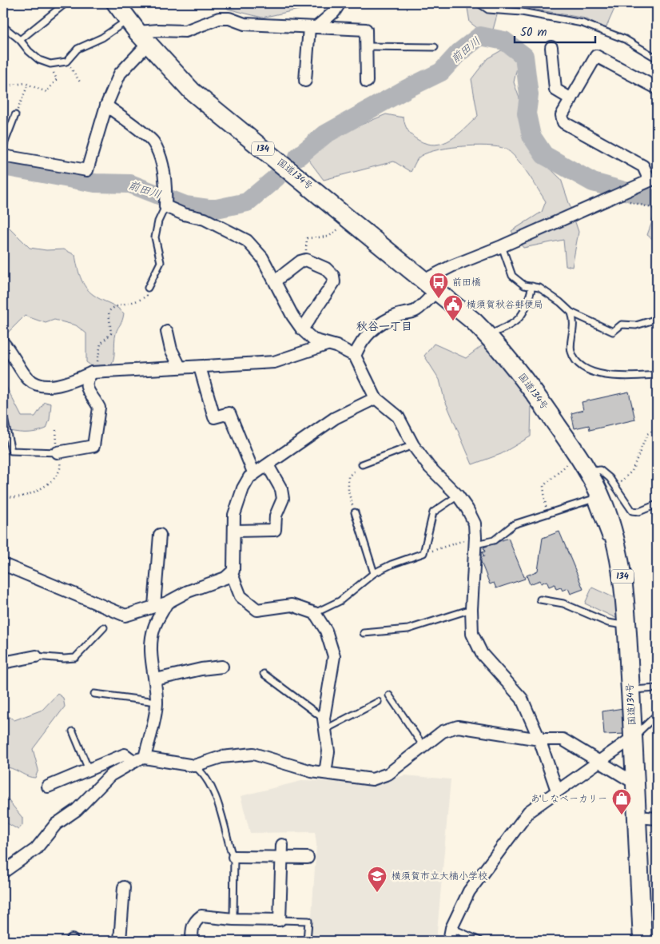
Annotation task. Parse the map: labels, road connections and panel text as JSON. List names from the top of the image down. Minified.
{"streets":{"highway":["134","国道134号"]},"districts":["秋谷一丁目"],"water":["前田川"],"places":{"bus stop":["前田橋"],"public building":["横須賀秋谷郵便局"],"shop":["あしなベーカリー"],"school or university":["横須賀市立大楠小学校"]},"scale_bar":"50 m"}
